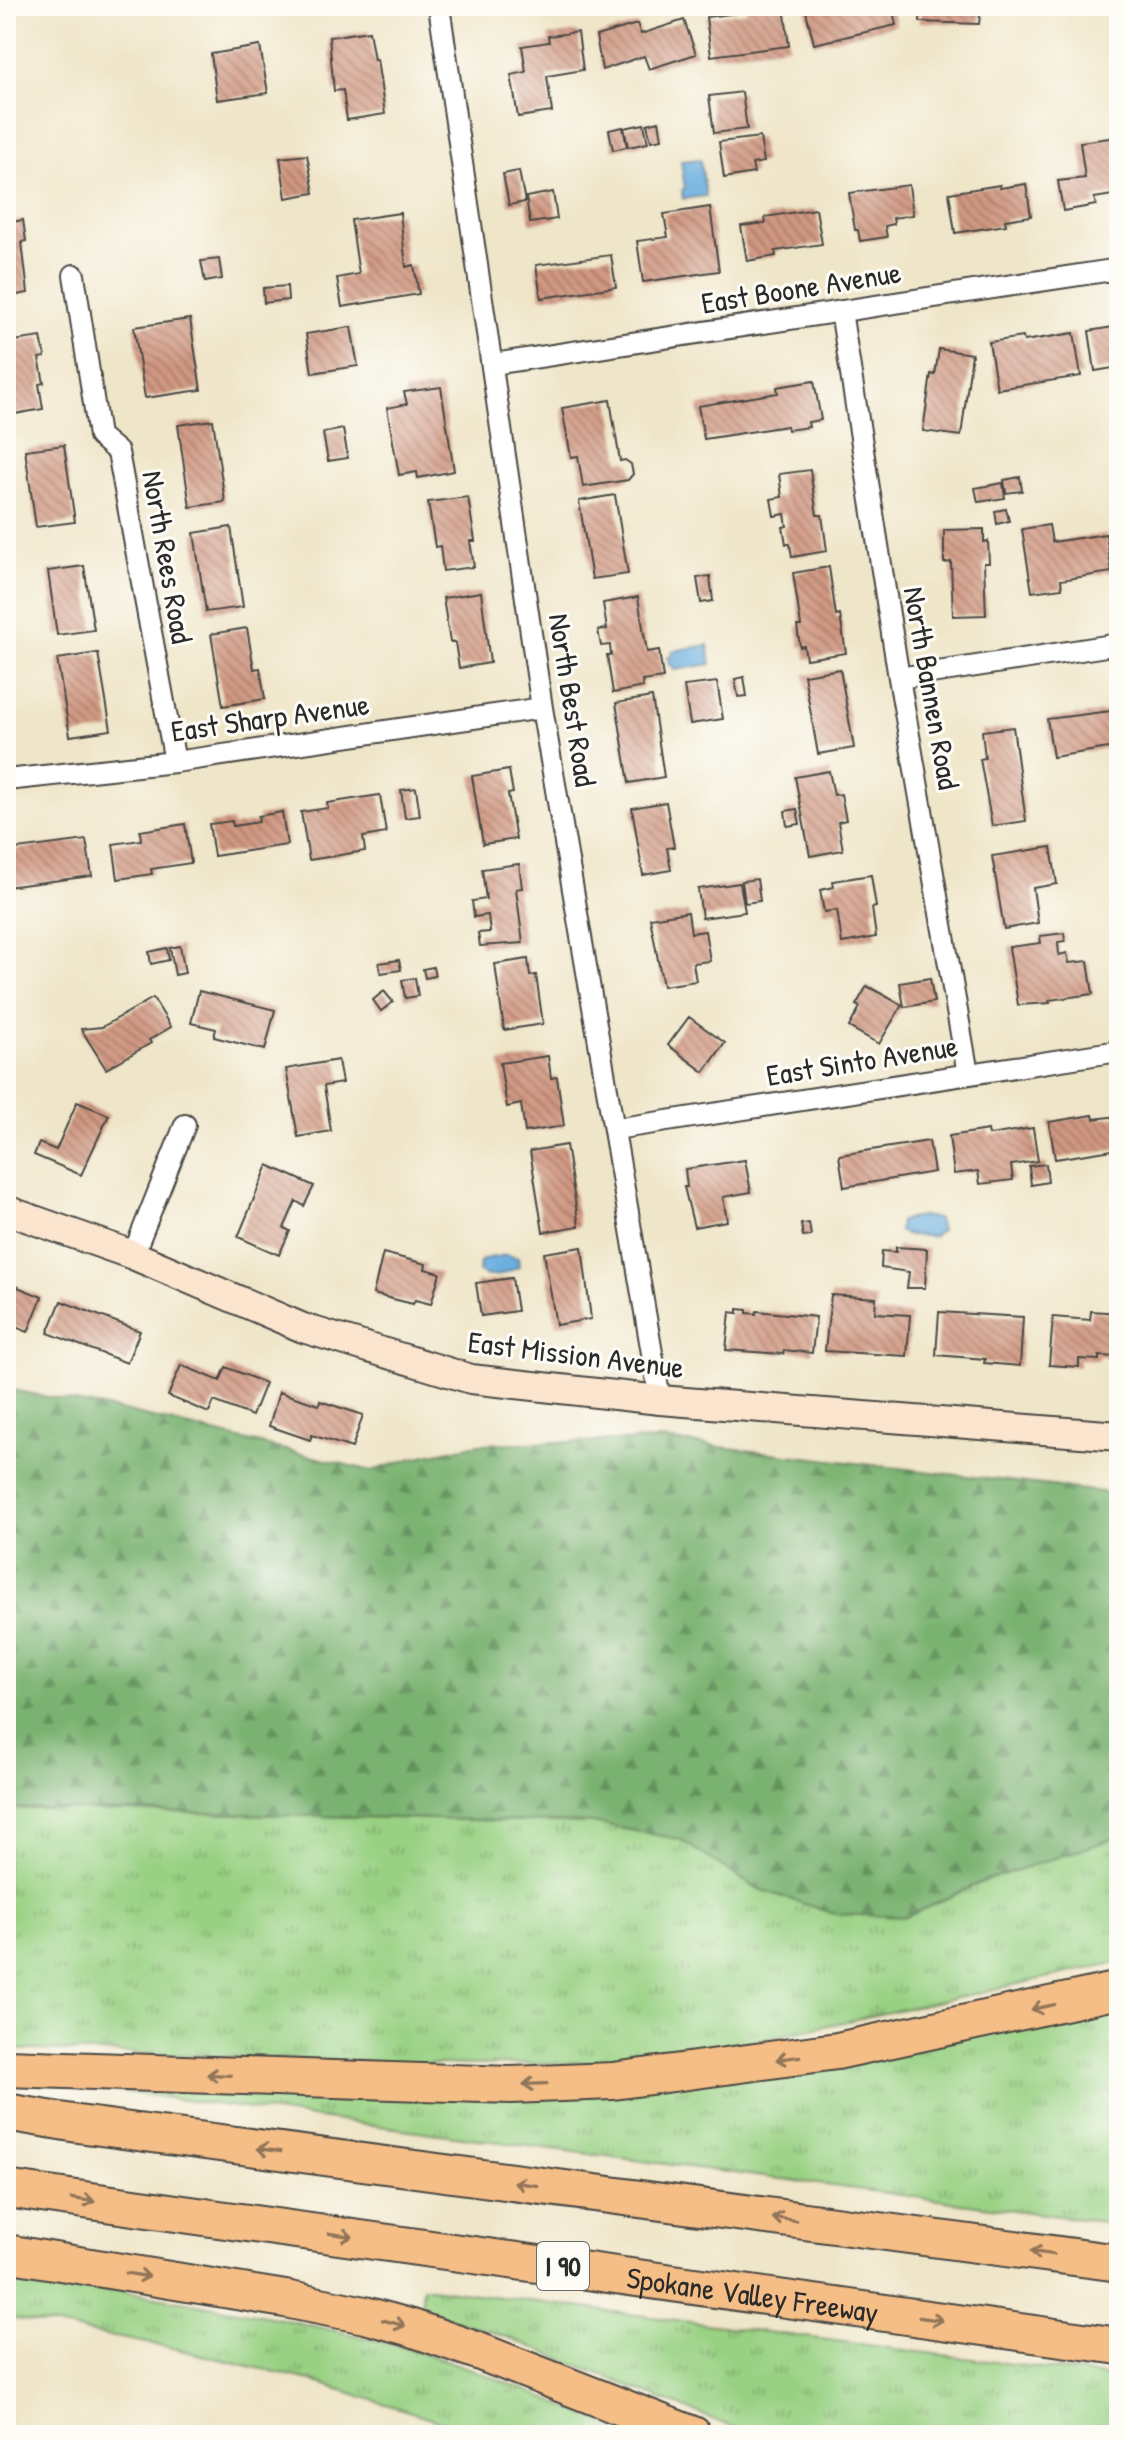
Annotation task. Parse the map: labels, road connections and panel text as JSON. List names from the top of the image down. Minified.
{"streets":{"highway":["I 90","Spokane Valley Freeway"],"street":["East Boone Avenue","North Rees Road","North Bannen Road","North Best Road","East Sharp Avenue","East Sinto Avenue","East Mission Avenue"]},"crossings":[["East Boone Avenue","North Bannen Road"],["East Boone Avenue","North Best Road"],["North Rees Road","East Sharp Avenue"],["North Bannen Road","East Sinto Avenue"],["North Best Road","East Sharp Avenue"],["North Best Road","East Sinto Avenue"],["North Best Road","East Mission Avenue"]]}
